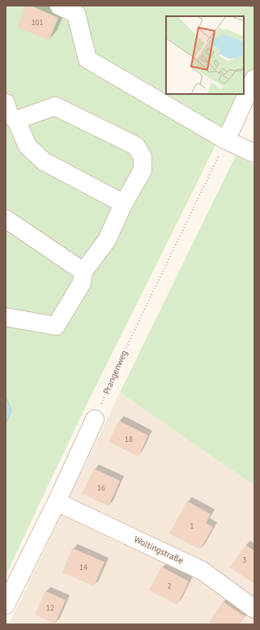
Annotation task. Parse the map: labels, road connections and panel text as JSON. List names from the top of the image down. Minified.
{"streets":{"street":["Woltingstraße"],"path":["Prangenweg"]},"house_numbers":["101","18","16","1","3","14","2","12"]}
